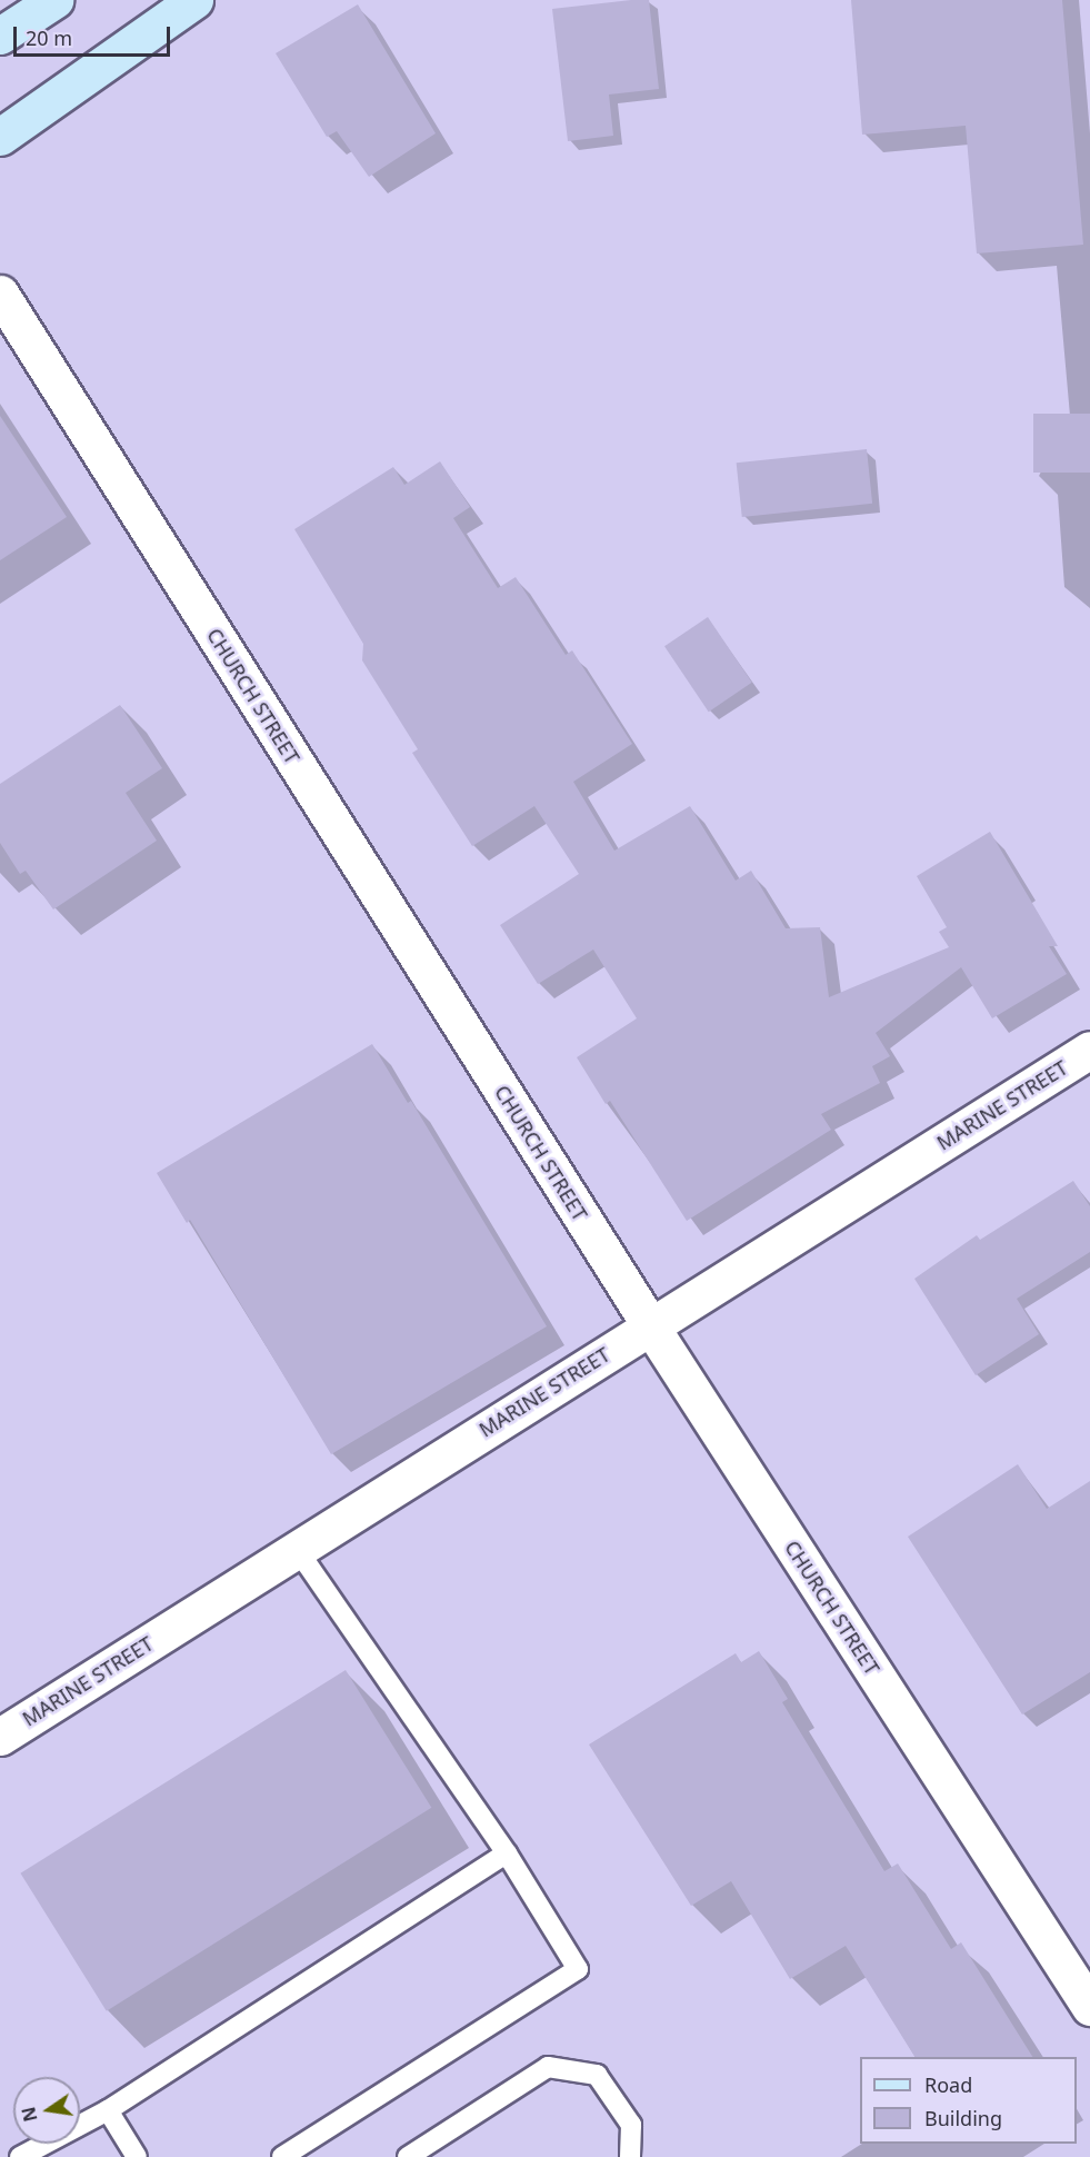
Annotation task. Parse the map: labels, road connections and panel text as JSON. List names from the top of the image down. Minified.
{"streets":{"street":["CHURCH STREET","MARINE STREET"]},"crossings":[["CHURCH STREET","MARINE STREET"]],"legend":["Road","Building"],"scale_bar":"20 m","north":"left"}
